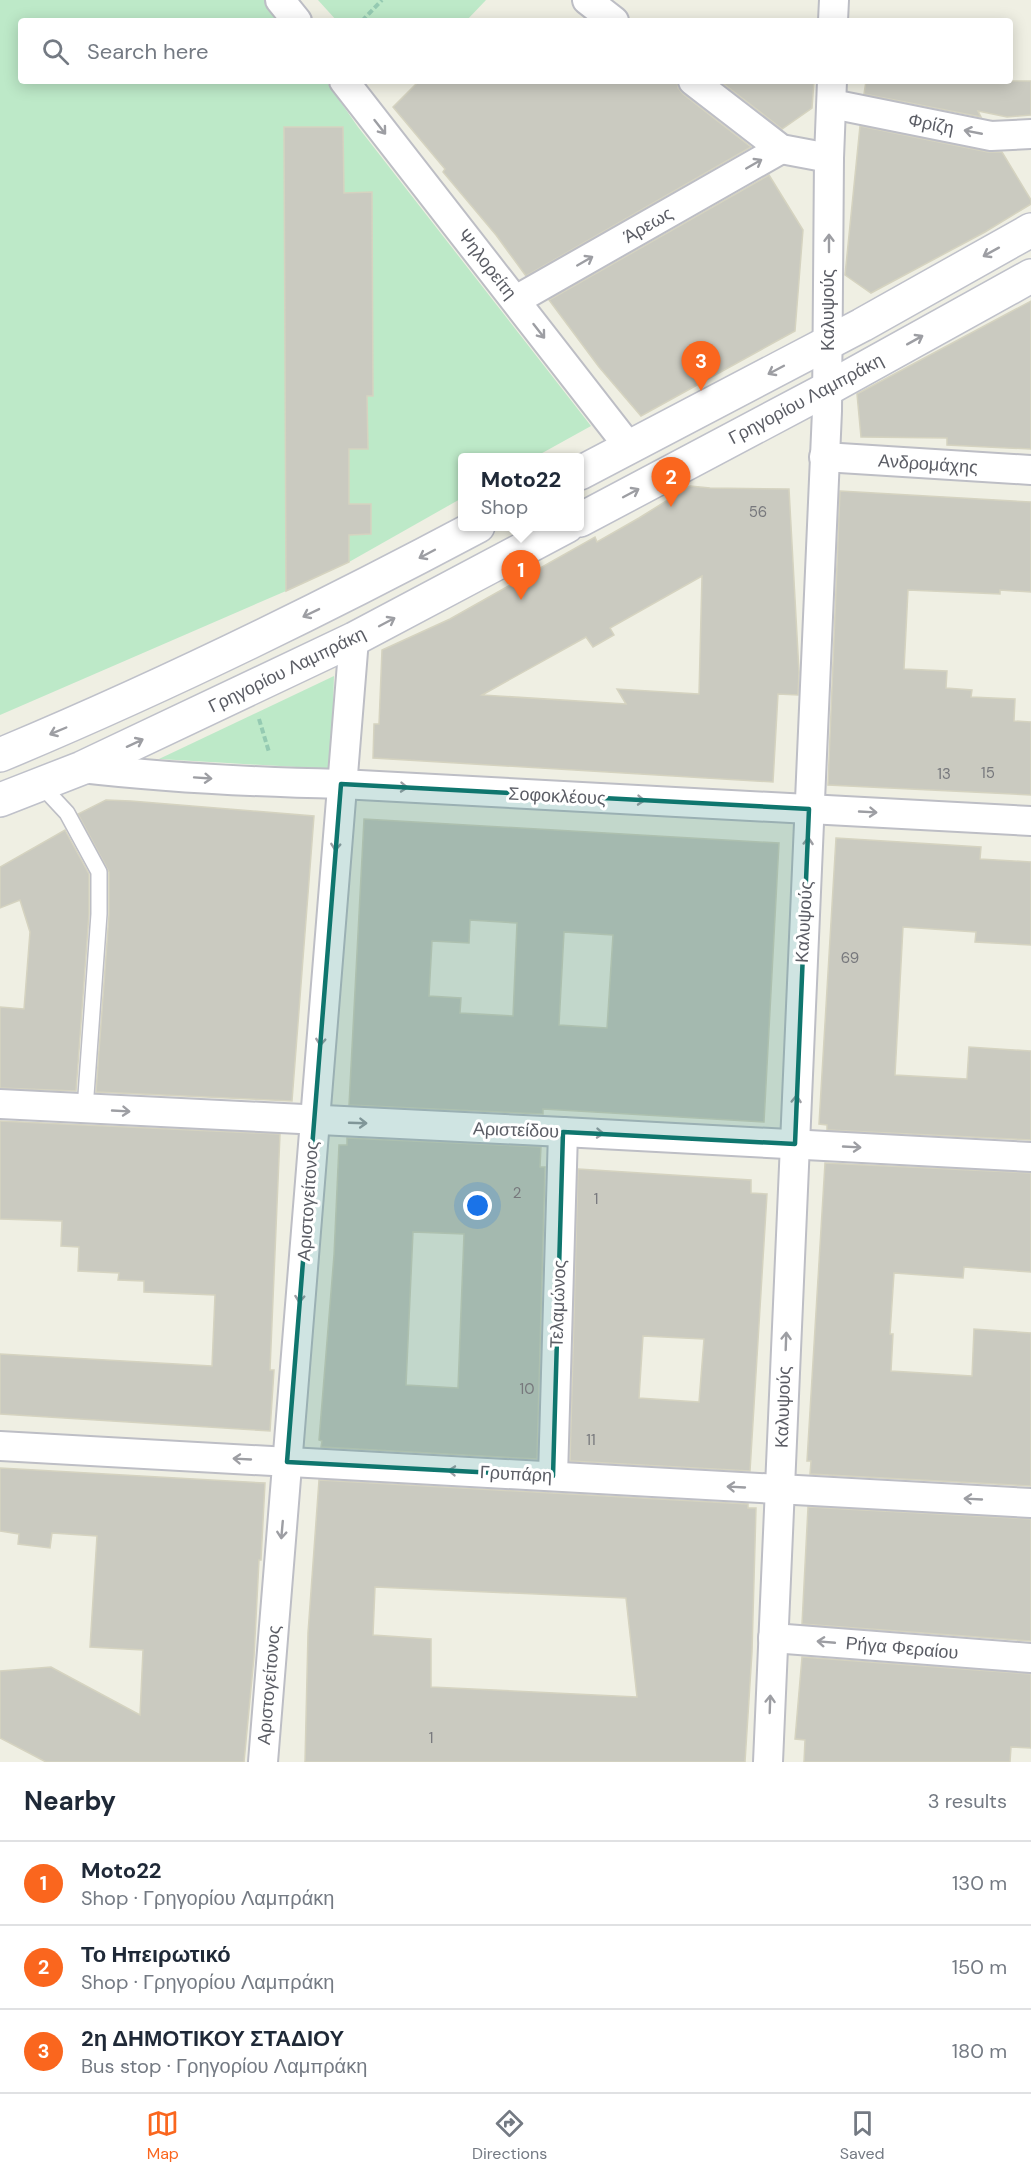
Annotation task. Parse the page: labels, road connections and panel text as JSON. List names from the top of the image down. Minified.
{"streets":{"street":["Φρίζη","Άρεως","Ψηλορείτη","Καλυψούς","Γρηγορίου Λαμπράκη","Ανδρομάχης","Σοφοκλέους","Αριστείδου","Αριστογείτονος","Τελαμώνος","Γρυπάρη","Ρήγα Φεραίου"]},"crossings":[["Φρίζη","Καλυψούς"],["Άρεως","Ψηλορείτη"],["Καλυψούς","Γρηγορίου Λαμπράκη"],["Καλυψούς","Ανδρομάχης"],["Καλυψούς","Σοφοκλέους"],["Καλυψούς","Αριστείδου"],["Καλυψούς","Γρυπάρη"],["Καλυψούς","Ρήγα Φεραίου"],["Γρηγορίου Λαμπράκη","Σοφοκλέους"],["Γρηγορίου Λαμπράκη","Αριστογείτονος"],["Σοφοκλέους","Αριστογείτονος"],["Αριστείδου","Αριστογείτονος"],["Αριστείδου","Τελαμώνος"],["Αριστογείτονος","Γρυπάρη"],["Τελαμώνος","Γρυπάρη"]],"one_way":["Φρίζη","Ψηλορείτη","Καλυψούς","Σοφοκλέους","Αριστείδου","Αριστογείτονος","Γρυπάρη","Ρήγα Φεραίου"],"house_numbers":["56","15","13","69","2","1","10","11","1"],"page":{"search":"Search here","pins":["3","2","1"],"popup":["Moto22","Shop"],"heading":["Nearby","3 results"],"list":[{"mark":"1","name":"Moto22","note":"Shop · Γρηγορίου Λαμπράκη","value":"130 m"},{"mark":"2","name":"Το Ηπειρωτικό","note":"Shop · Γρηγορίου Λαμπράκη","value":"150 m"},{"mark":"3","name":"2η ΔΗΜΟΤΙΚΟΥ ΣΤΑΔΙΟΥ","note":"Bus stop · Γρηγορίου Λαμπράκη","value":"180 m"}],"nav":["Map","Directions","Saved"]}}
